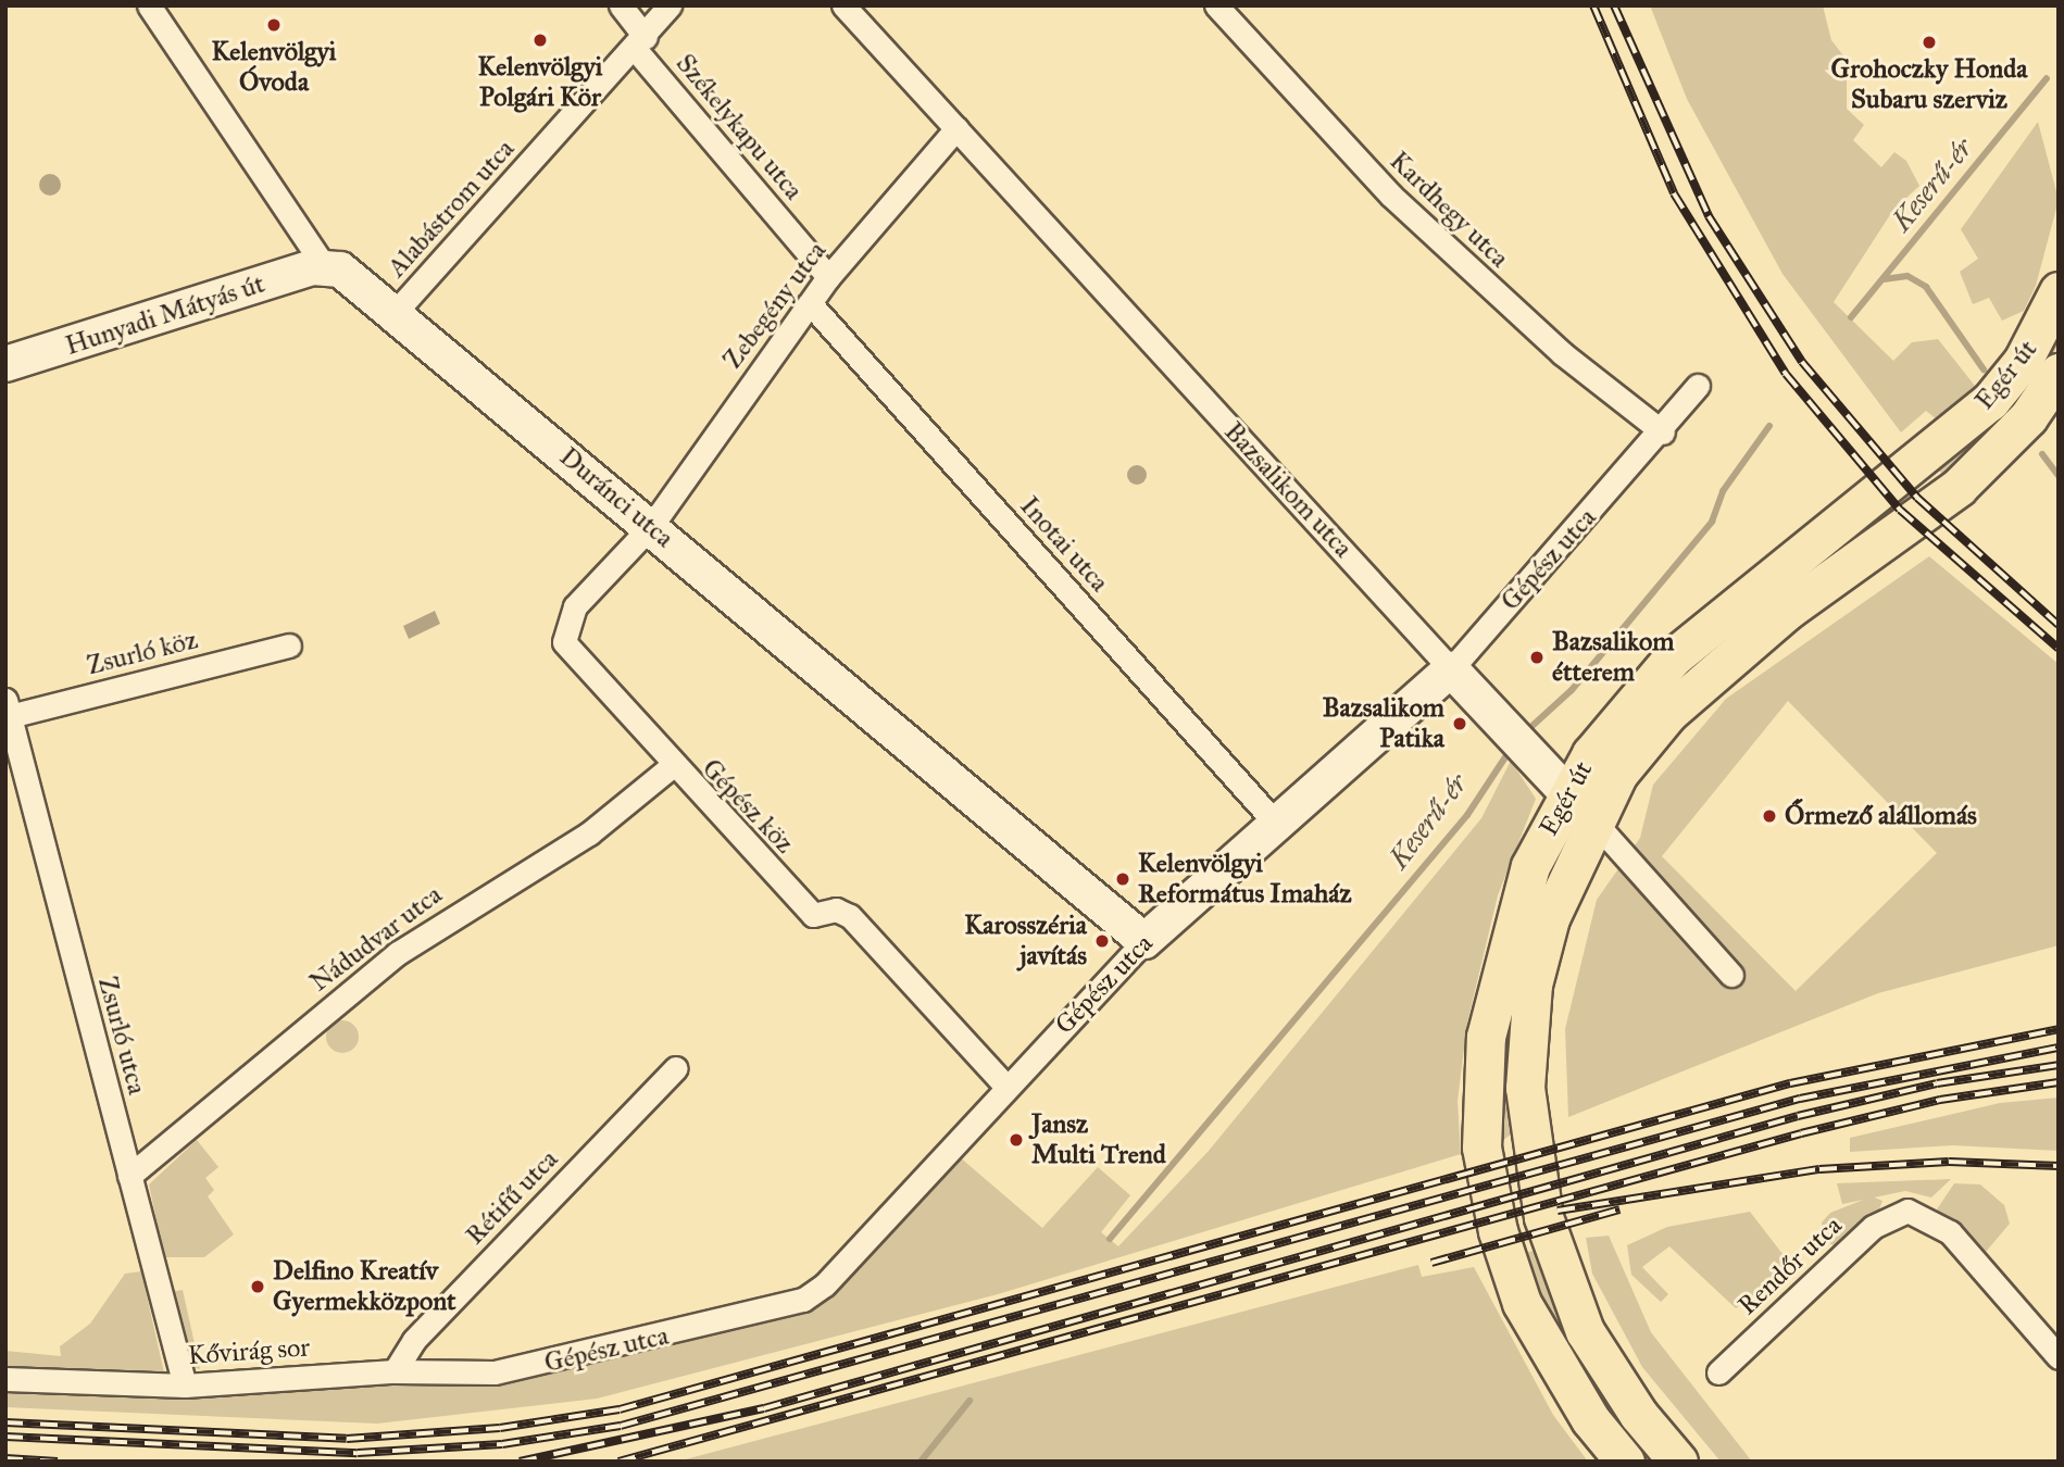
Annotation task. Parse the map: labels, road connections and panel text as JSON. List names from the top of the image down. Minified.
{"streets":{"main road":["Egér út"],"street":["Székelykapu utca","Alabástrom utca","Kardhegy utca","Zebegény utca","Hunyadi Mátyás út","Bazsalikom utca","Duránci utca","Inotai utca","Gépész utca","Zsurló köz","Gépész köz","Nádudvar utca","Zsurló utca","Rétifű utca","Rendőr utca","Kővirág sor"]},"crossings":[["Székelykapu utca","Alabástrom utca"],["Székelykapu utca","Zebegény utca"],["Alabástrom utca","Duránci utca"],["Kardhegy utca","Gépész utca"],["Zebegény utca","Bazsalikom utca"],["Zebegény utca","Duránci utca"],["Zebegény utca","Inotai utca"],["Zebegény utca","Gépész köz"],["Hunyadi Mátyás út","Duránci utca"],["Egér út","Bazsalikom utca"],["Bazsalikom utca","Gépész utca"],["Duránci utca","Gépész utca"],["Duránci utca","Gépész köz"],["Inotai utca","Gépész utca"],["Gépész utca","Gépész köz"],["Gépész utca","Kővirág sor"],["Zsurló köz","Zsurló utca"],["Gépész köz","Nádudvar utca"],["Nádudvar utca","Zsurló utca"],["Zsurló utca","Kővirág sor"],["Rétifű utca","Kővirág sor"]],"water":["Keserű-ér"],"places":["Kelenvölgyi Óvoda","Kelenvölgyi Polgári Kör","Grohoczky Honda Subaru szerviz","Bazsalikom étterem","Bazsalikom Patika","Őrmező alállomás","Kelenvölgyi Református Imaház","Karosszéria javítás","Jansz Multi Trend","Delfino Kreatív Gyermekközpont"]}
